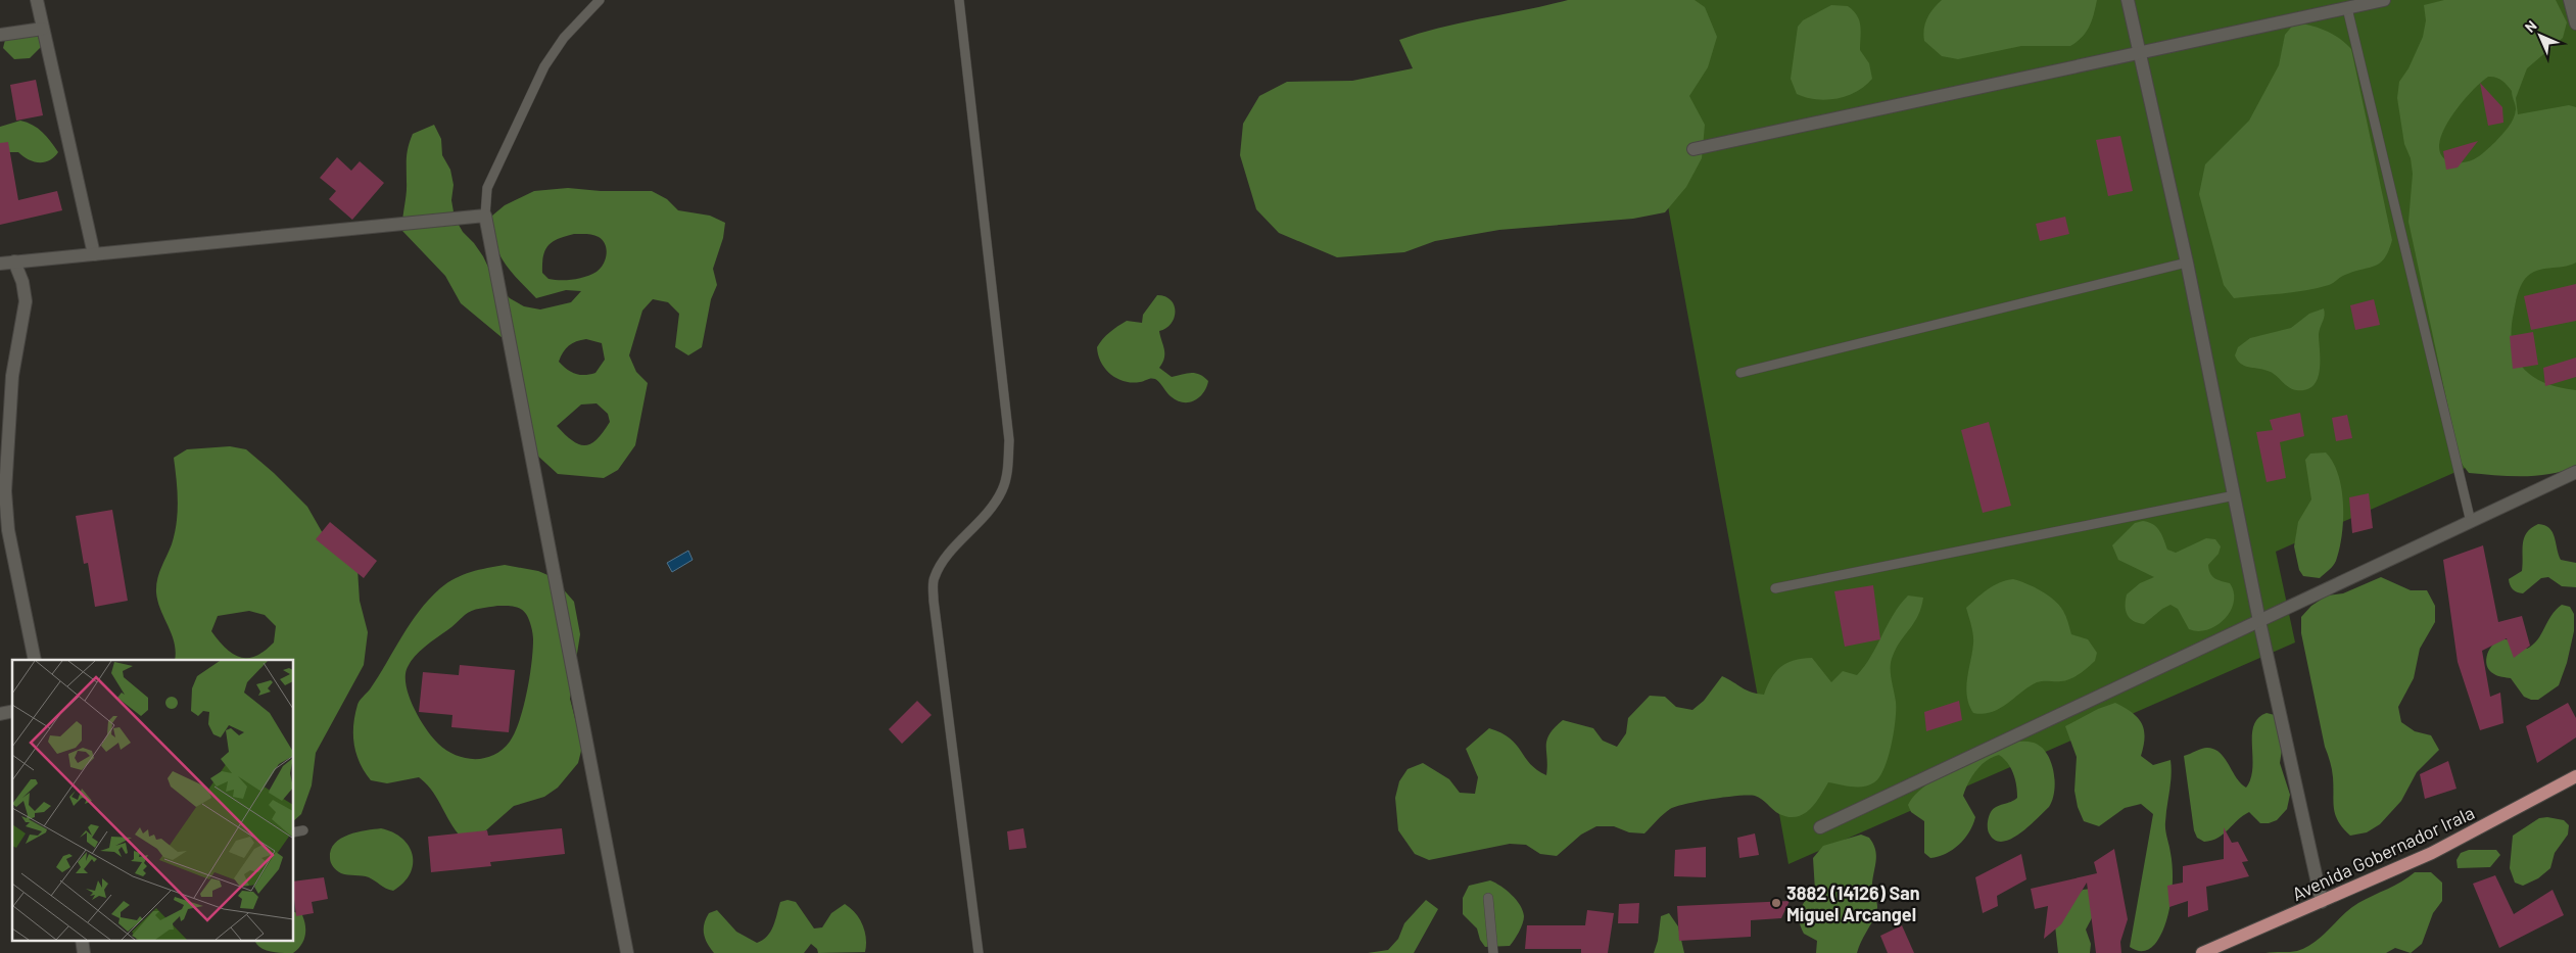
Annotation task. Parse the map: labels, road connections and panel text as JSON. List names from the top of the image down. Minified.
{"streets":{"main road":["Avenida Gobernador Irala"]},"places":["3882 (14126) San Miguel Arcangel"],"north":"top left"}
